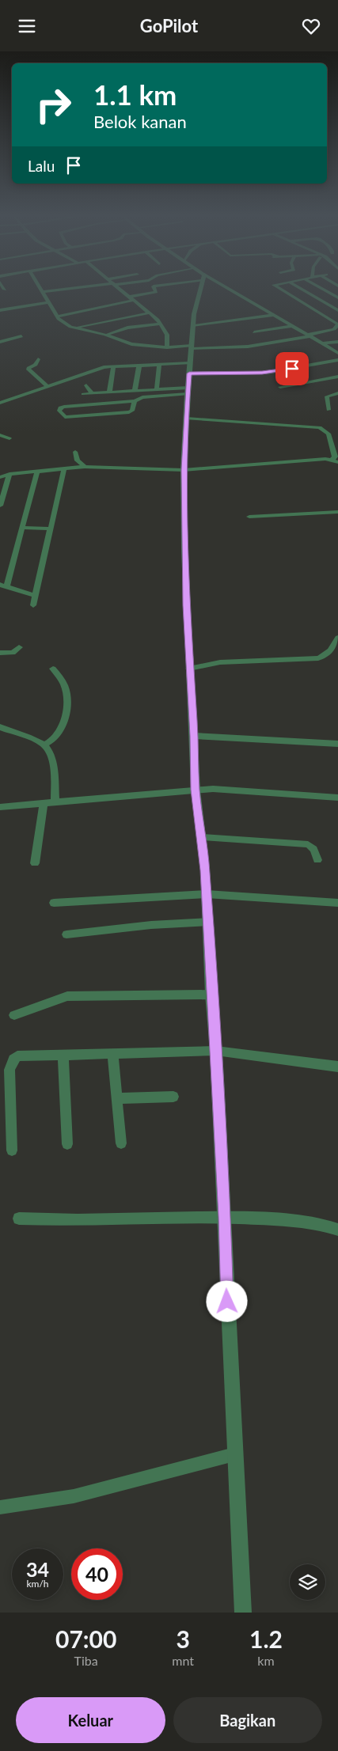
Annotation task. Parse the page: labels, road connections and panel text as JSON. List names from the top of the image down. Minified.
{"page":{"header":"GoPilot","turn":["1.1 km","Belok kanan"],"then":"Lalu","speed":"34 km/h","limit":"40","eta":["07:00","Tiba","3","mnt","1.2","km"],"buttons":["Keluar","Bagikan"]}}
